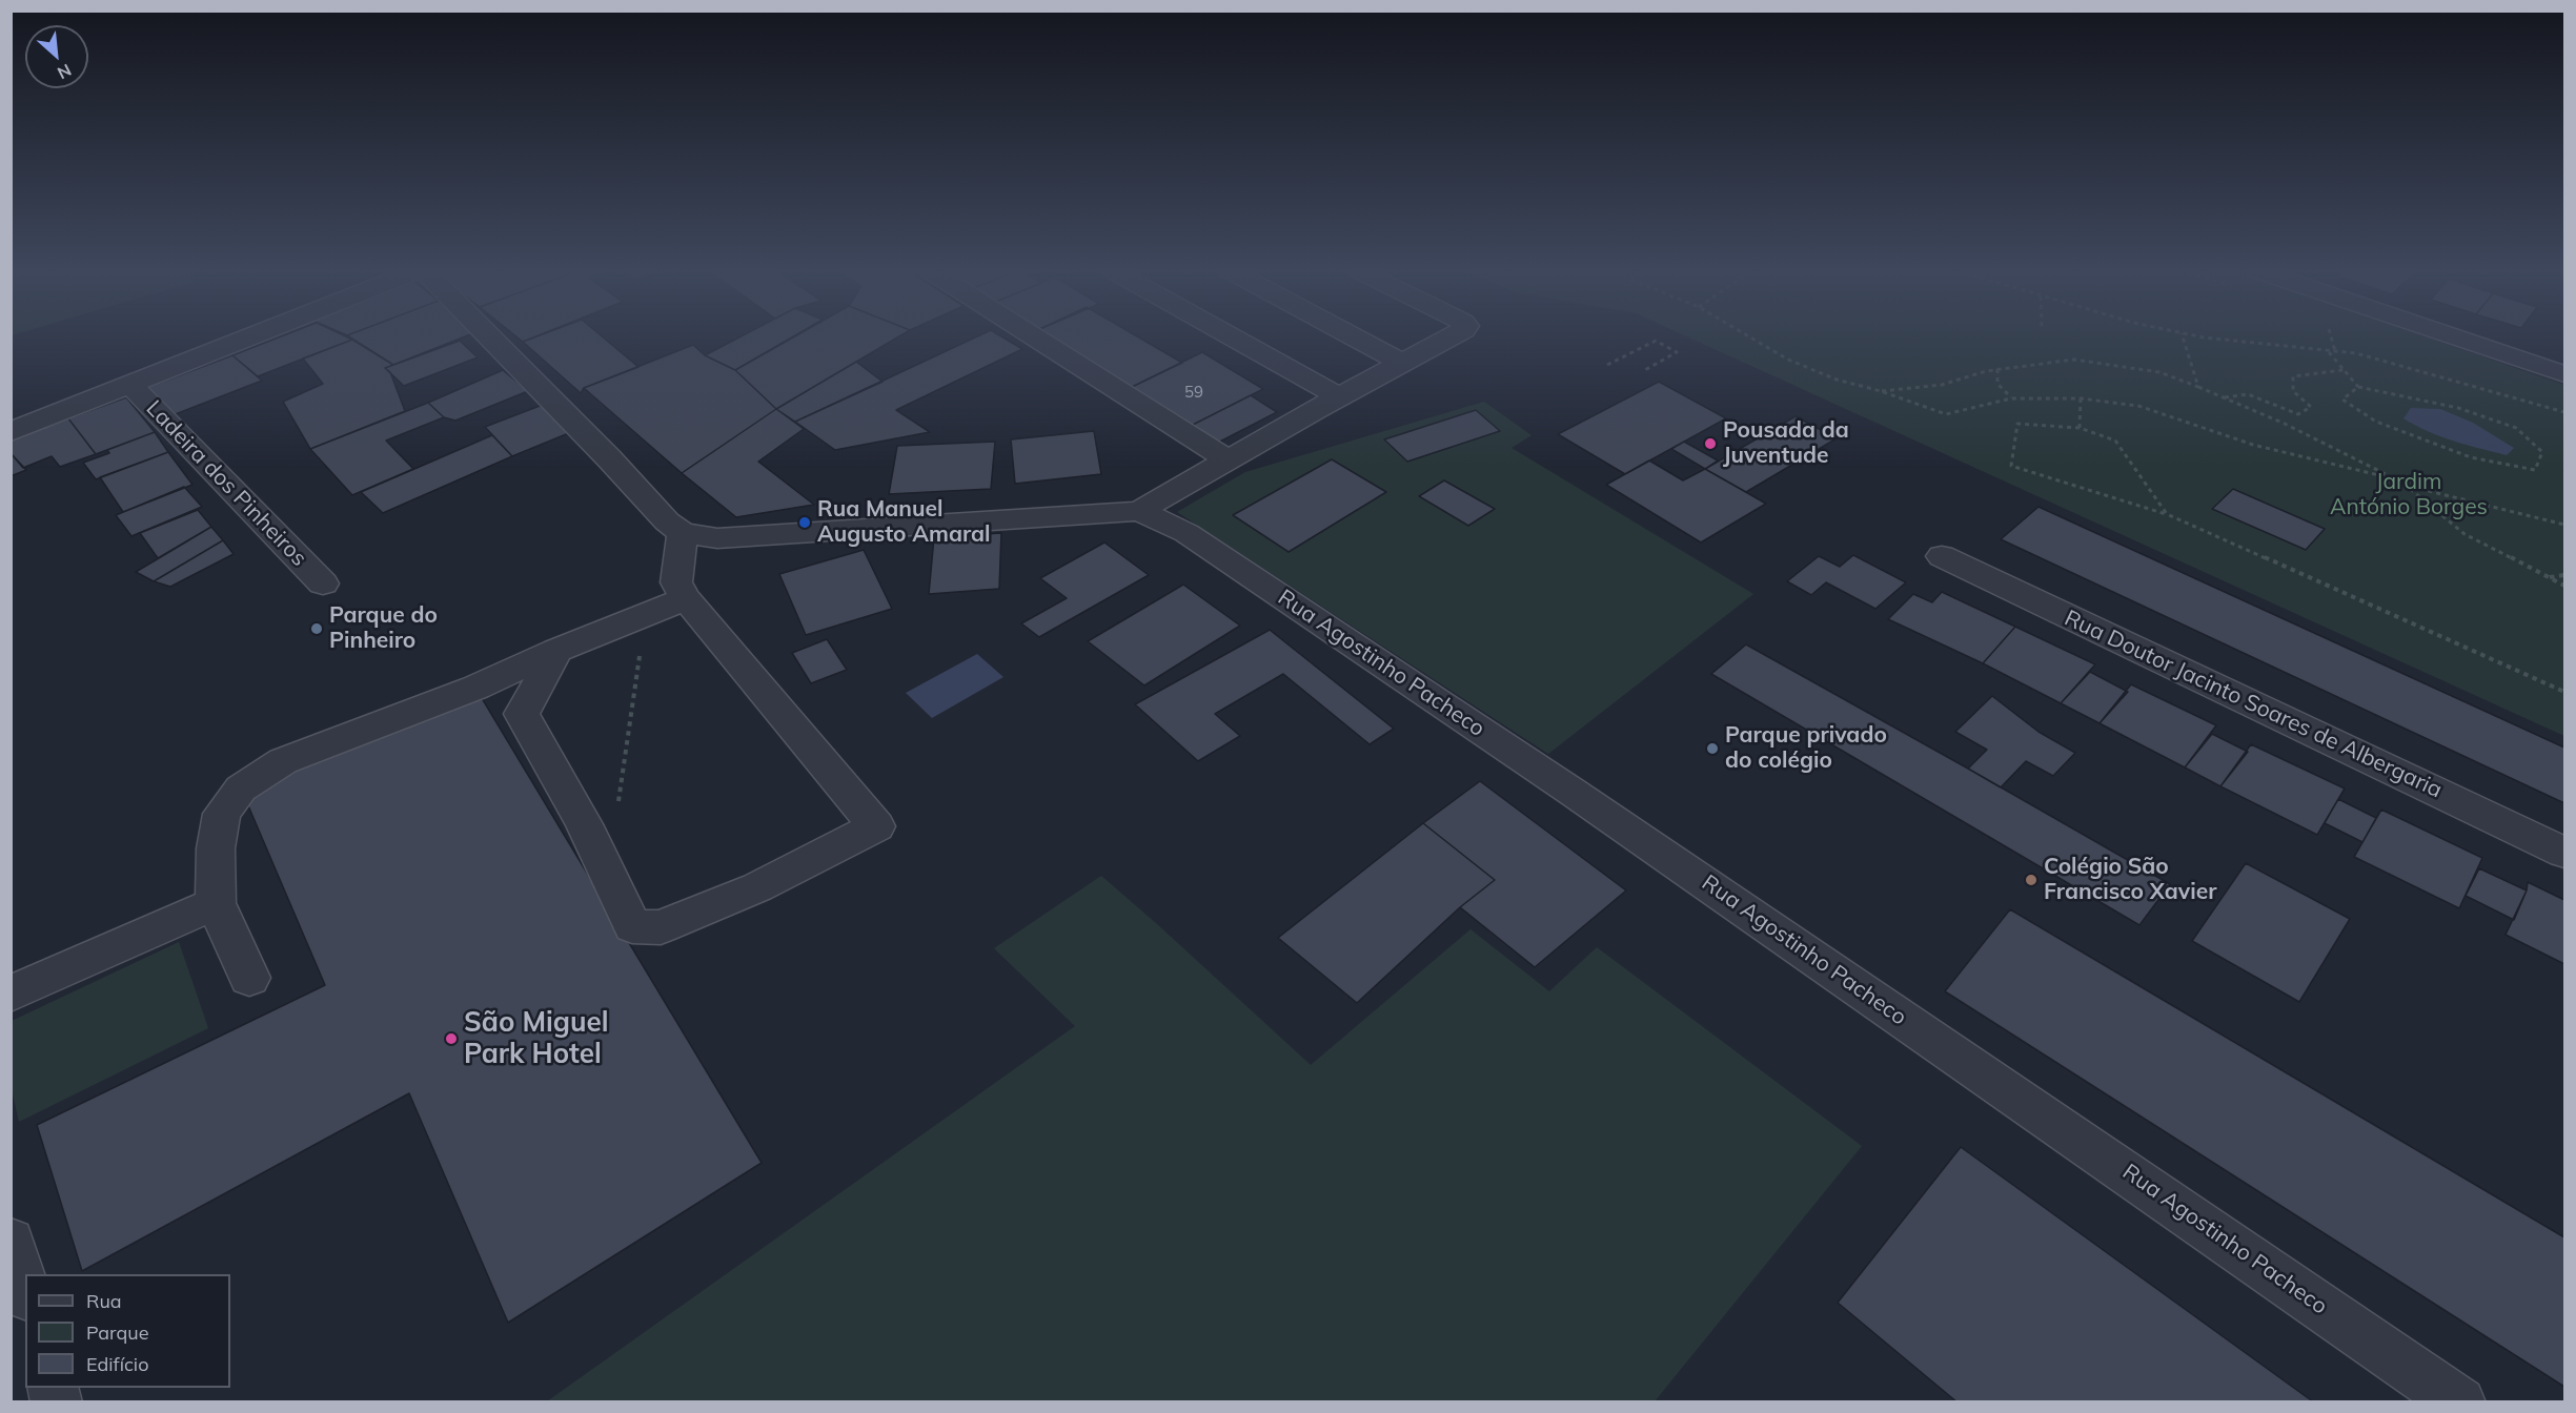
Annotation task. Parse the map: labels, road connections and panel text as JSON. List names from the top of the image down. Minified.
{"streets":{"street":["Ladeira dos Pinheiros","Rua Agostinho Pacheco","Rua Doutor Jacinto Soares de Albergaria"]},"parks":["Jardim António Borges"],"places":["Pousada da Juventude","Rua Manuel Augusto Amaral","Parque do Pinheiro","Parque privado do colégio","Colégio São Francisco Xavier","São Miguel Park Hotel"],"house_numbers":["59"],"legend":["Rua","Parque","Edifício"],"north":"bottom right"}
